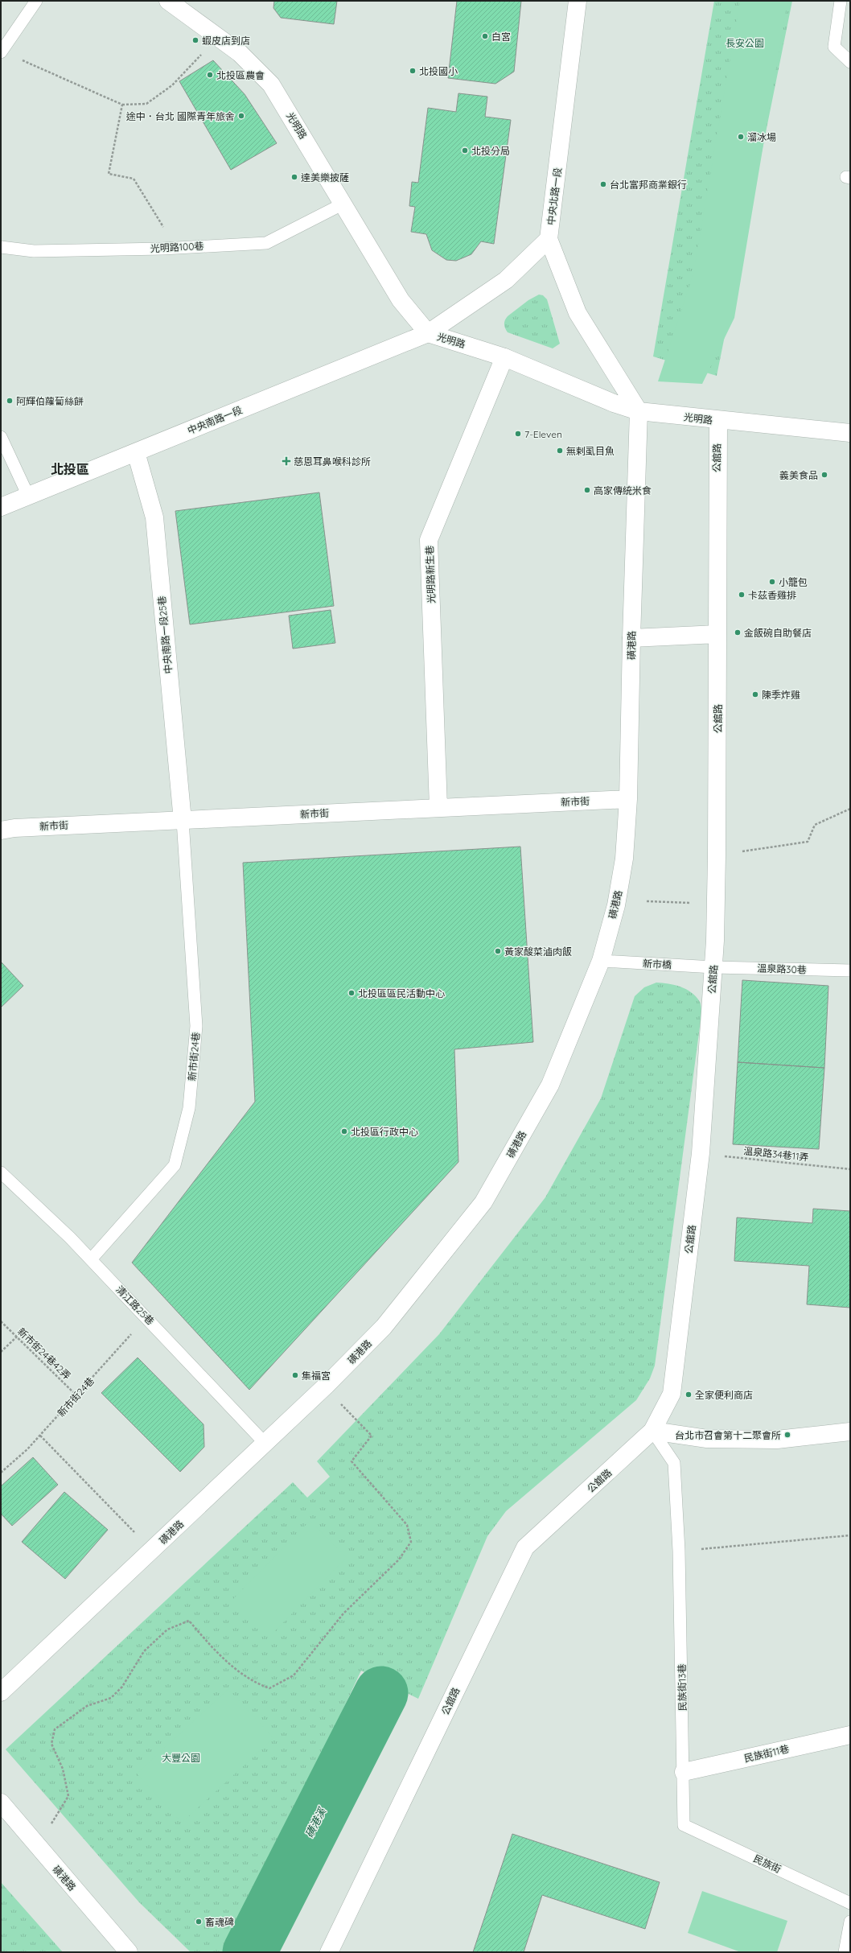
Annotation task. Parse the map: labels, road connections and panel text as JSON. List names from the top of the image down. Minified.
{"streets":{"street":["光明路","中央北路一段","中央南路一段","公舘路","光明路新生巷","中央南路一段25巷","磺港路","新市街","民族街11巷"],"lane":["光明路100巷","新市橋","溫泉路30巷","新市街24巷","清江路25巷","民族街13巷","民族街"],"path":["溫泉路34巷11弄","新市街24巷42弄"]},"crossings":[["光明路","中央北路一段"],["光明路","光明路100巷"],["光明路","中央南路一段"],["光明路","公舘路"],["光明路","光明路新生巷"],["光明路","磺港路"],["中央北路一段","中央南路一段"],["中央南路一段","中央南路一段25巷"],["公舘路","新市橋"],["公舘路","溫泉路30巷"],["公舘路","溫泉路34巷11弄"],["公舘路","民族街13巷"],["光明路新生巷","新市街"],["中央南路一段25巷","新市街"],["中央南路一段25巷","新市街24巷"],["磺港路","新市街"],["磺港路","新市橋"],["磺港路","清江路25巷"],["新市街","新市街24巷"],["新市橋","溫泉路30巷"],["新市街24巷","清江路25巷"],["新市街24巷","新市街24巷42弄"],["民族街13巷","民族街11巷"],["民族街13巷","民族街"]],"districts":["北投區"],"water":["磺港溪"],"parks":["長安公園","大豐公園"],"places":{"other":["白宮","蝦皮店到店","北投國小","北投區農會","途中．台北 國際青年旅舍","溜冰場","北投分局","達美樂披薩","台北富邦商業銀行","阿輝伯蘿蔔絲餅","7-Eleven","無剌虱目魚","義美食品","高家傳統米食","小籠包","卡茲香雞排","金飯碗自助餐店","陳季炸雞","黃家酸菜滷肉飯","北投區區民活動中心","北投區行政中心","集福宮","全家便利商店","台北市召會第十二聚會所","畜魂碑"],"health":["慈恩耳鼻喉科診所"]}}
